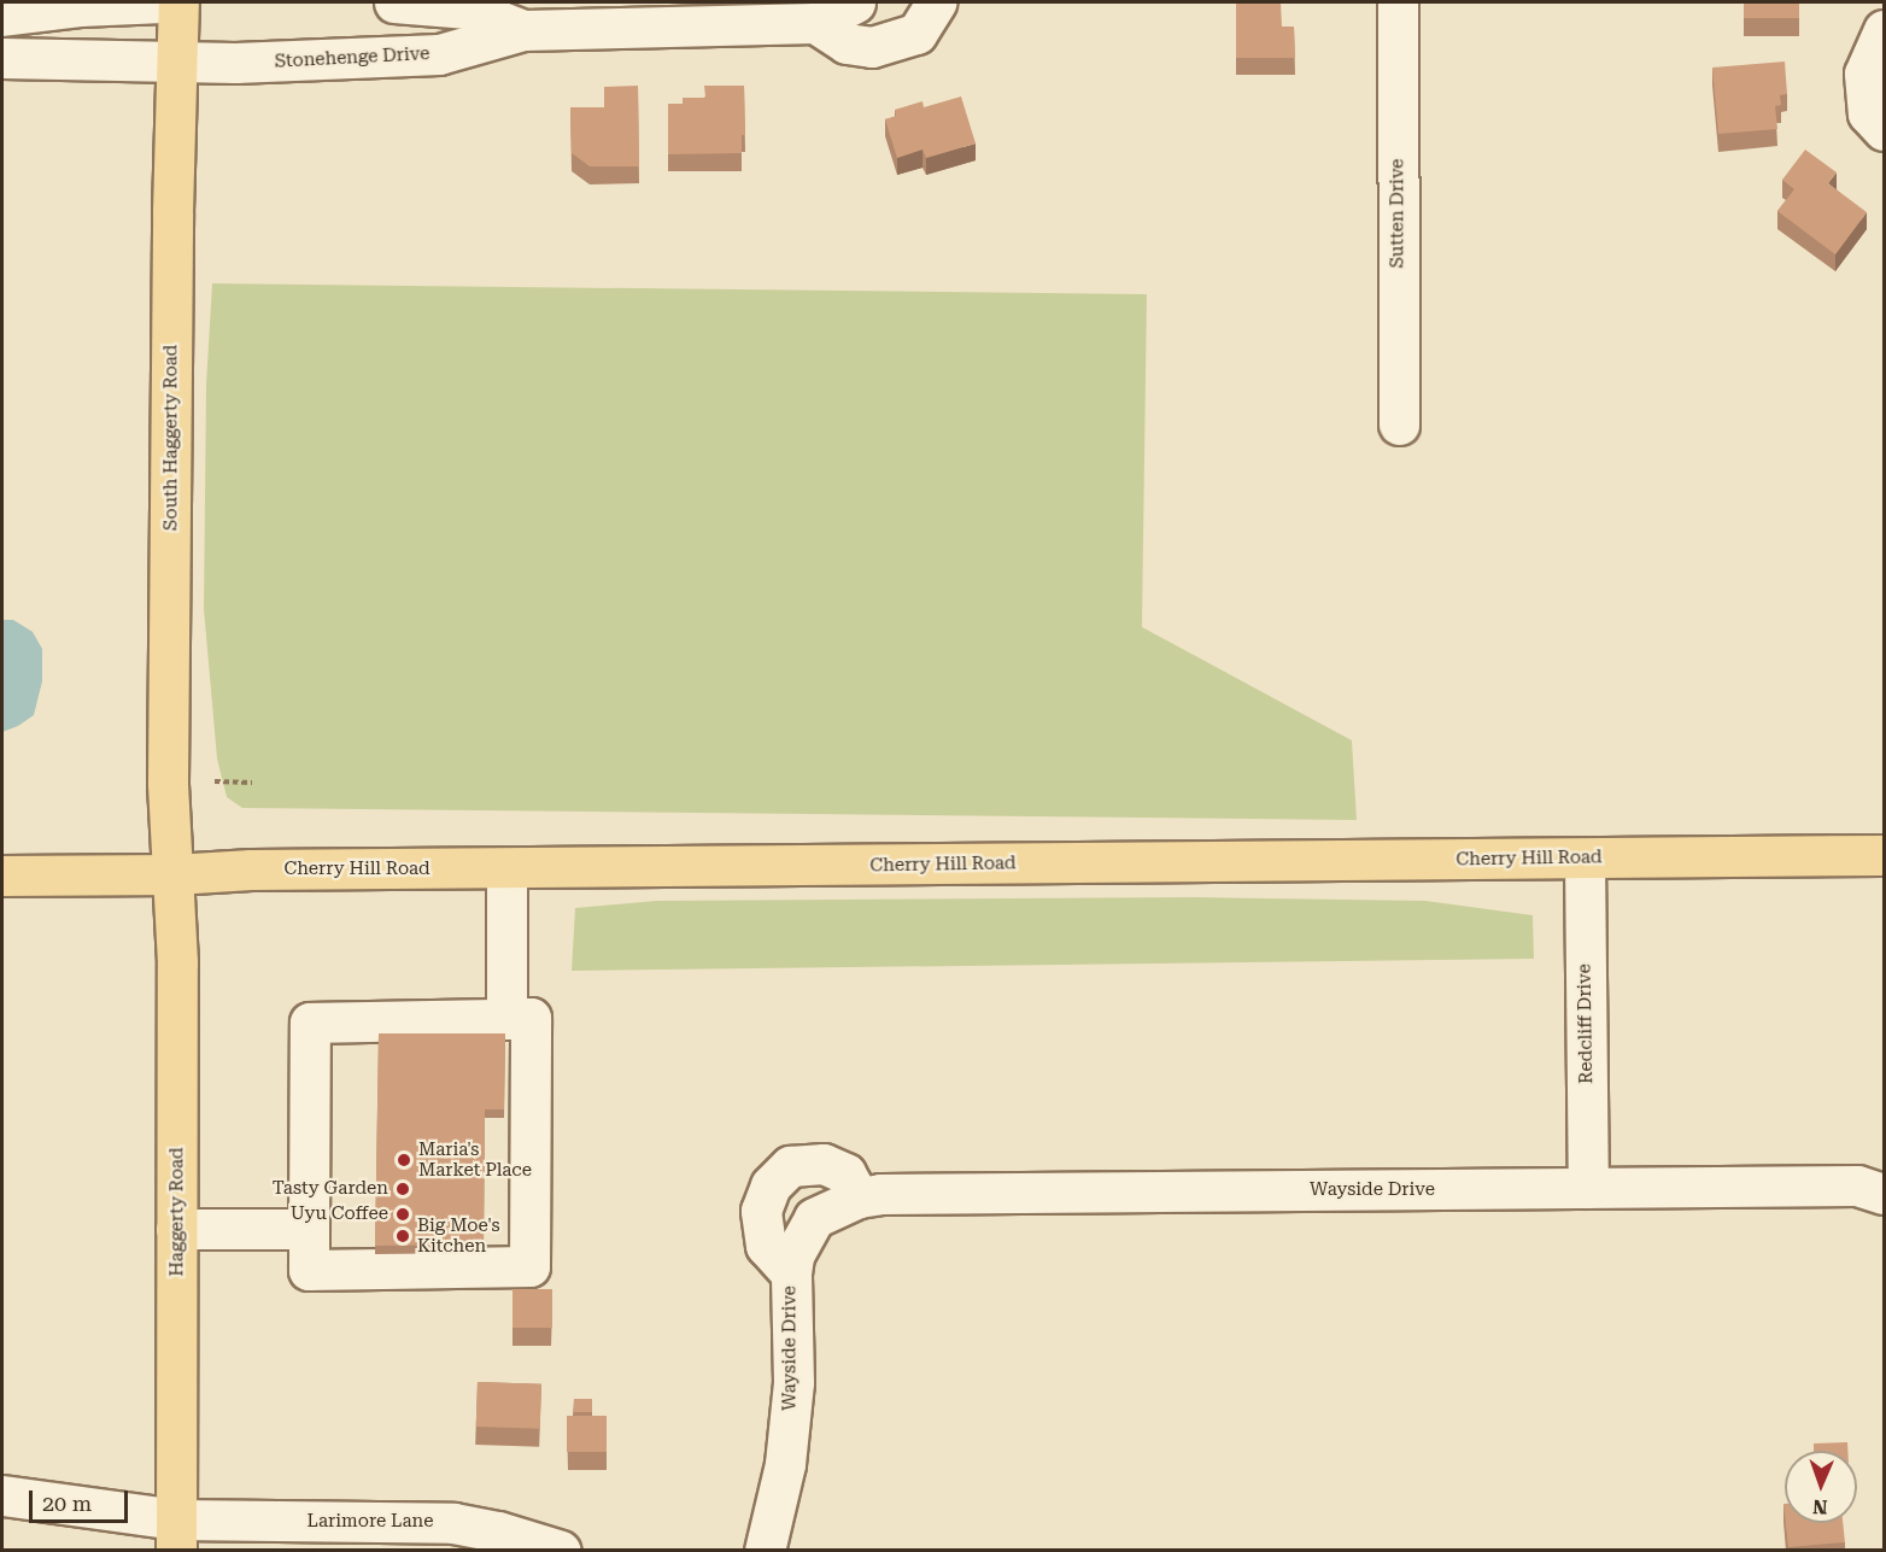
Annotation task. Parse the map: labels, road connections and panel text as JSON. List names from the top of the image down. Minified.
{"streets":{"main road":["South Haggerty Road","Cherry Hill Road","Haggerty Road"],"street":["Stonehenge Drive","Sutten Drive","Redcliff Drive","Wayside Drive","Larimore Lane"]},"crossings":[["Stonehenge Drive","South Haggerty Road"],["South Haggerty Road","Cherry Hill Road"],["South Haggerty Road","Haggerty Road"],["Cherry Hill Road","Redcliff Drive"],["Cherry Hill Road","Haggerty Road"],["Redcliff Drive","Wayside Drive"],["Haggerty Road","Larimore Lane"]],"places":["Maria's Market Place","Tasty Garden","Uyu Coffee","Big Moe's Kitchen"],"scale_bar":"20 m","north":"bottom"}
